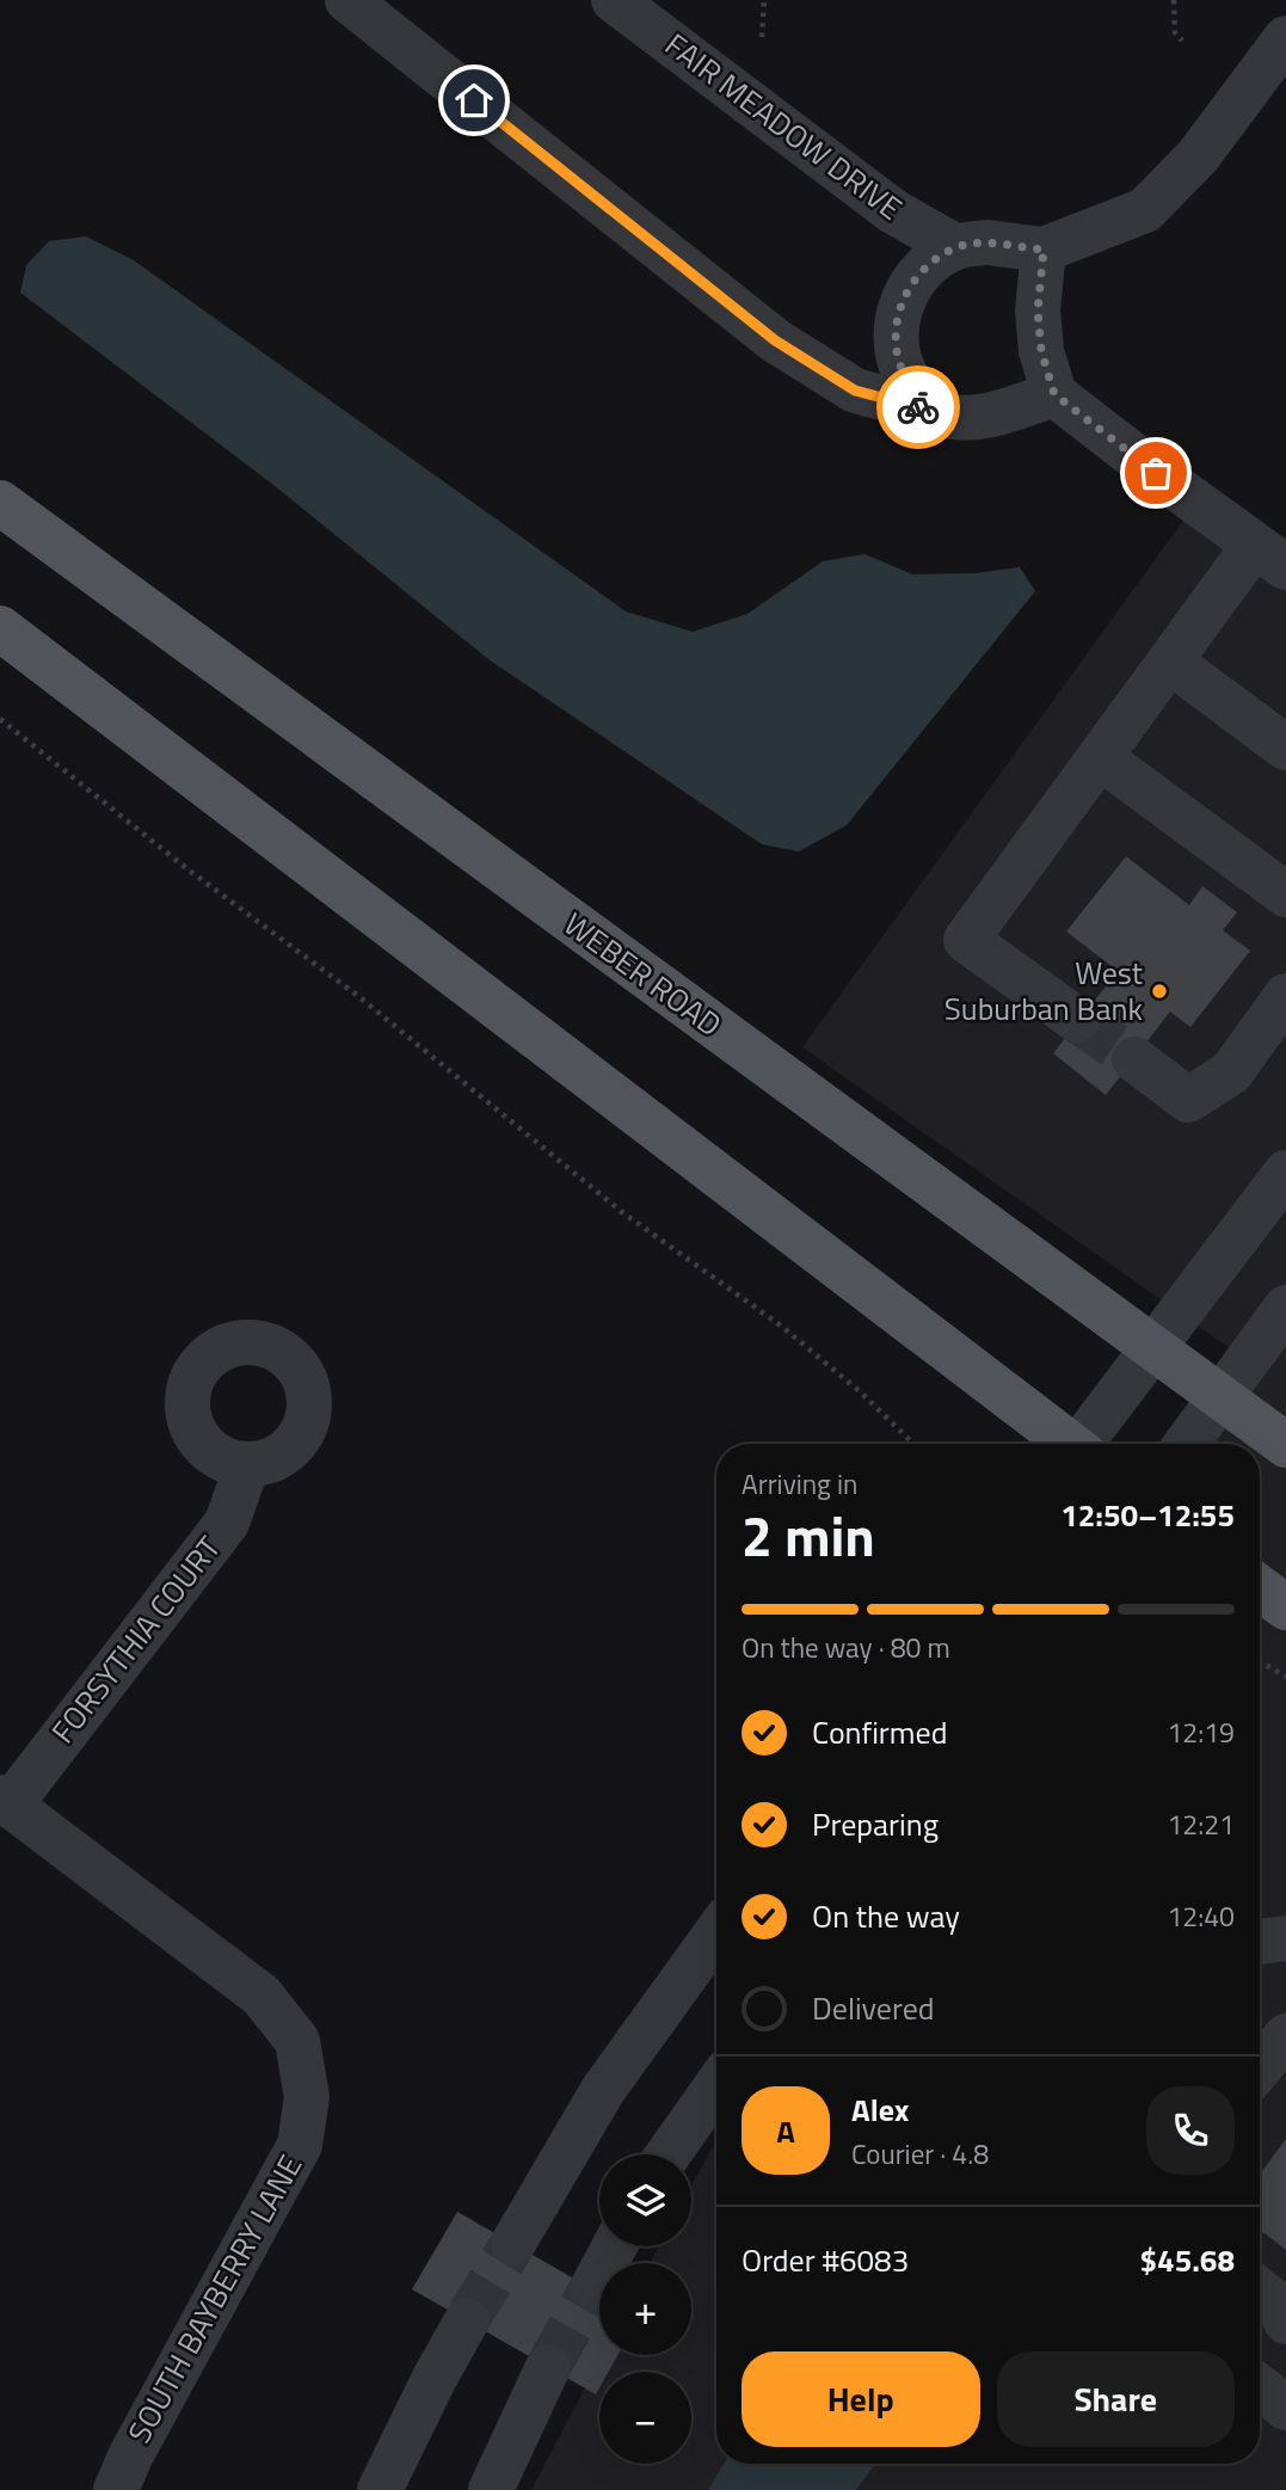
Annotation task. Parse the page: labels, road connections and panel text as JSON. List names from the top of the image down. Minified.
{"streets":{"main road":["WEBER ROAD"],"street":["FAIR MEADOW DRIVE","FORSYTHIA COURT","SOUTH BAYBERRY LANE"]},"crossings":[["FORSYTHIA COURT","SOUTH BAYBERRY LANE"]],"places":["West Suburban Bank"],"page":{"heading":["2 min","Arriving in","12:50–12:55"],"panel":["Alex","Courier · 4.8","Order #6083","$45.68"],"bar":"On the way · 80 m","list":[["Confirmed","12:19"],["Preparing","12:21"],["On the way","12:40"],"Delivered"],"round":"A","map_buttons":["+","−"],"buttons":["Help","Share"]}}
